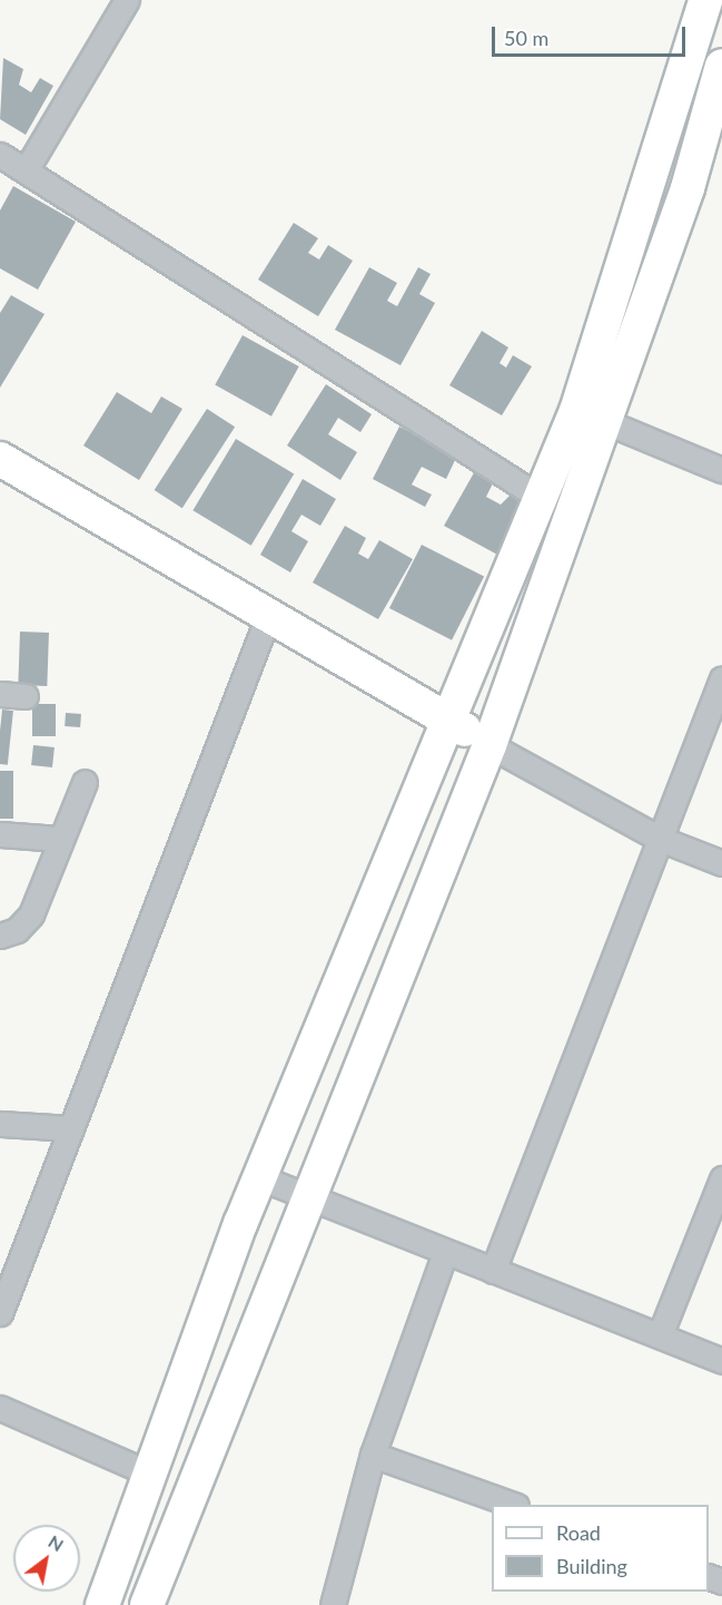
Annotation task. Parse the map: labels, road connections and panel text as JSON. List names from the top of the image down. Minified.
{"legend":["Road","Building"],"scale_bar":"50 m","north":"top right"}
